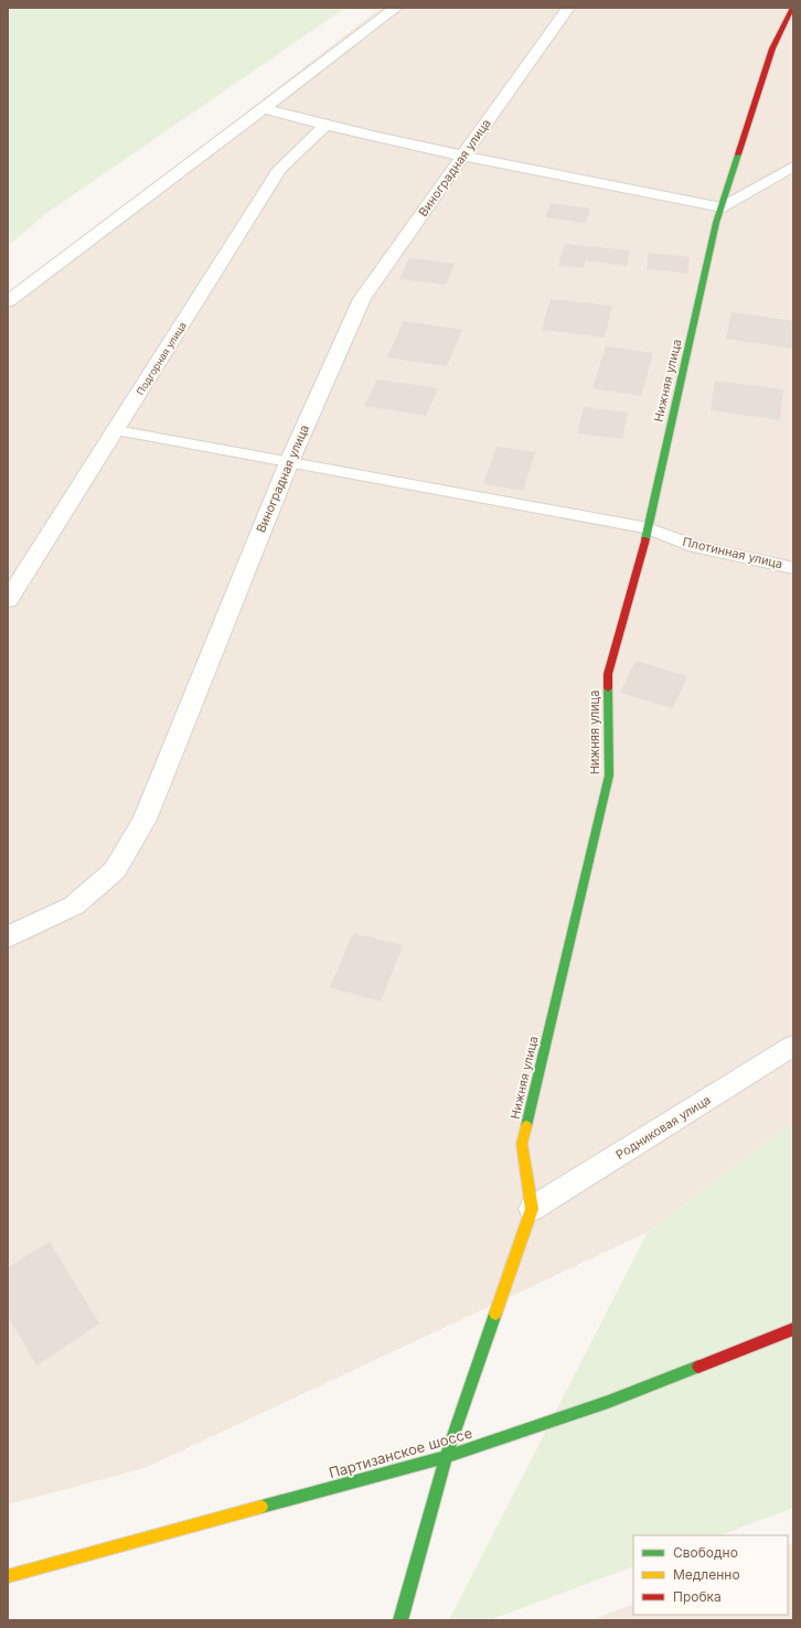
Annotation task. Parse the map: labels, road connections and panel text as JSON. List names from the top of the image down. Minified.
{"streets":{"street":["Виноградная улица","Подгорная улица","Нижняя улица","Партизанское шоссе"],"lane":["Плотинная улица","Родниковая улица"]},"crossings":[["Виноградная улица","Плотинная улица"],["Подгорная улица","Плотинная улица"],["Нижняя улица","Плотинная улица"],["Нижняя улица","Родниковая улица"],["Нижняя улица","Партизанское шоссе"]],"legend":["Свободно","Медленно","Пробка"]}
